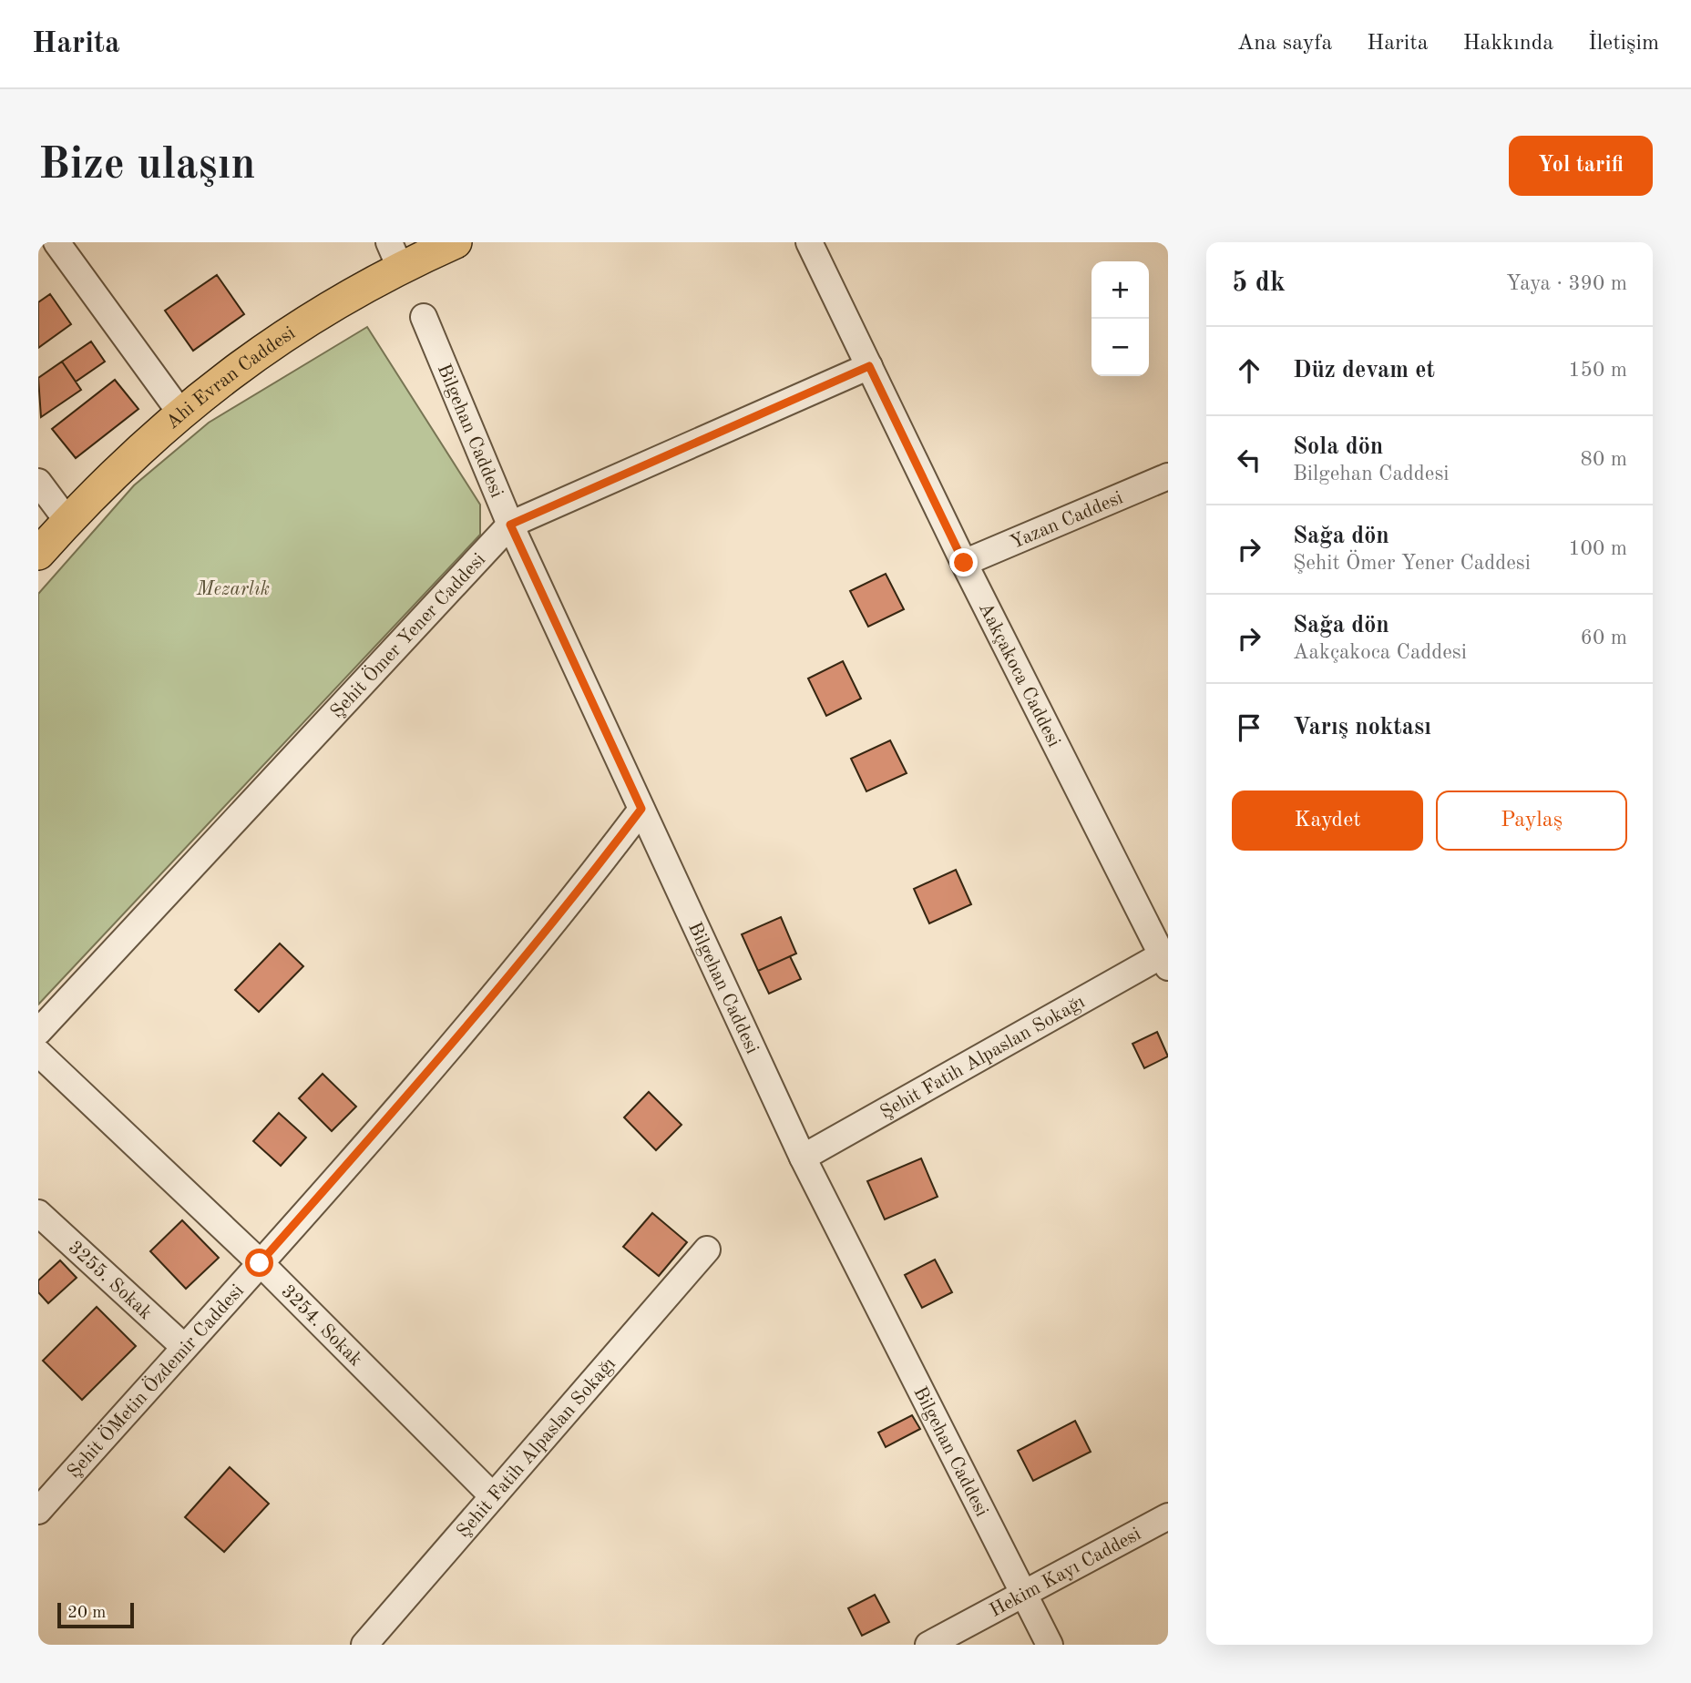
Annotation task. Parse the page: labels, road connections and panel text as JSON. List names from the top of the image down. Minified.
{"streets":{"main road":["Ahi Evran Caddesi"],"street":["Bilgehan Caddesi","Yazan Caddesi","Şehit Ömer Yener Caddesi","Aakçakoca Caddesi","Şehit Fatih Alpaslan Sokağı","3255. Sokak","3254. Sokak","Şehit ÖMetin Özdemir Caddesi","Hekim Kayı Caddesi"]},"crossings":[["Bilgehan Caddesi","Şehit Ömer Yener Caddesi"],["Bilgehan Caddesi","Şehit Fatih Alpaslan Sokağı"],["Bilgehan Caddesi","Şehit ÖMetin Özdemir Caddesi"],["Bilgehan Caddesi","Hekim Kayı Caddesi"],["Yazan Caddesi","Aakçakoca Caddesi"],["Şehit Ömer Yener Caddesi","Aakçakoca Caddesi"],["Aakçakoca Caddesi","Şehit Fatih Alpaslan Sokağı"],["Şehit Fatih Alpaslan Sokağı","3254. Sokak"],["3255. Sokak","Şehit ÖMetin Özdemir Caddesi"],["3254. Sokak","Şehit ÖMetin Özdemir Caddesi"]],"parks":["Mezarlık"],"scale_bar":"20 m","page":{"header":"Harita","nav":["Ana sayfa","Harita","Hakkında","İletişim"],"buttons":["Yol tarifi",["Kaydet","Paylaş"]],"title":"Bize ulaşın","heading":["5 dk","Yaya · 390 m"],"map_buttons":["+","−"],"list":[["Düz devam et","150 m"],["Sola dön","Bilgehan Caddesi","80 m"],["Sağa dön","Şehit Ömer Yener Caddesi","100 m"],["Sağa dön","Aakçakoca Caddesi","60 m"],"Varış noktası"],"scale":"20 m"}}
